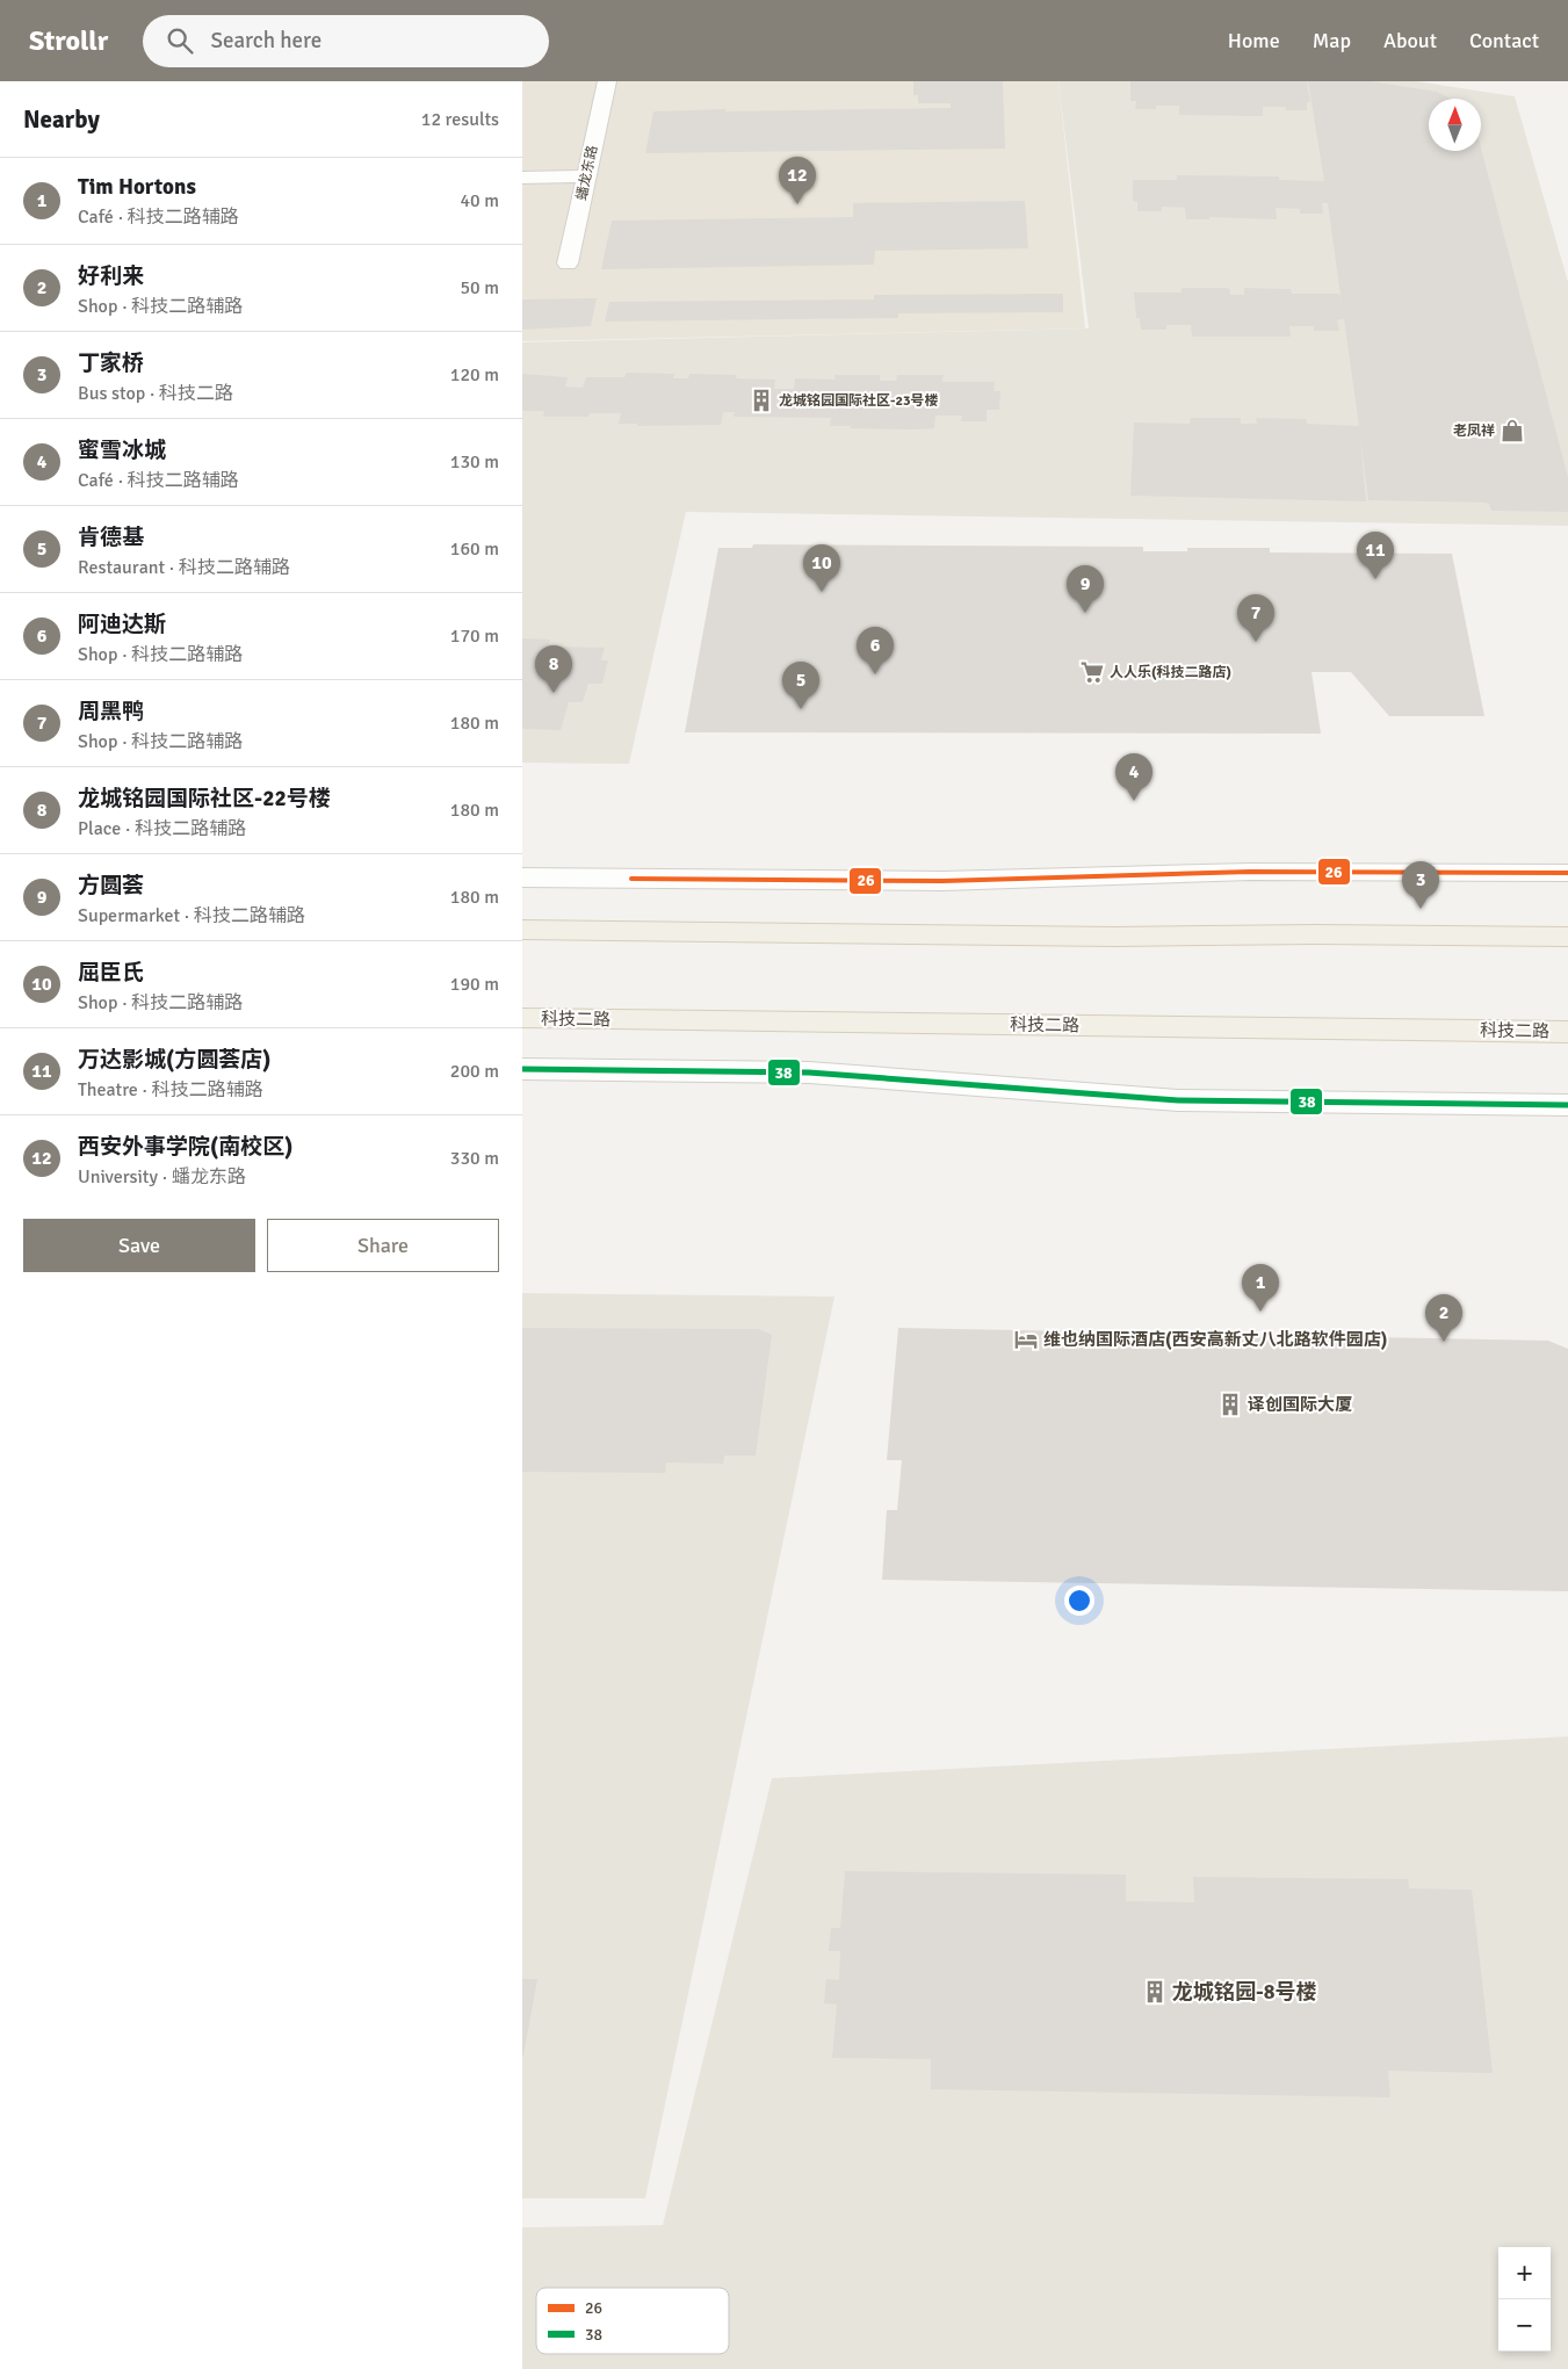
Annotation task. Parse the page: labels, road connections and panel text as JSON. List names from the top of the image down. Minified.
{"streets":{"main road":["科技二路"],"street":["蟠龙东路"]},"places":{"building":["龙城铭园国际社区-23号楼","译创国际大厦","龙城铭园-8号楼"],"shop":["老凤祥"],"supermarket":["人人乐(科技二路店)"],"hotel":["维也纳国际酒店(西安高新丈八北路软件园店)"]},"lines":["transit line 26","transit line 38"],"legend":["26","38"],"north":"top","page":{"header":"Strollr","search":"Search here","nav":["Home","Map","About","Contact"],"heading":["Nearby","12 results"],"list":[{"mark":"1","name":"Tim Hortons","note":"Café · 科技二路辅路","value":"40 m"},{"mark":"2","name":"好利来","note":"Shop · 科技二路辅路","value":"50 m"},{"mark":"3","name":"丁家桥","note":"Bus stop · 科技二路","value":"120 m"},{"mark":"4","name":"蜜雪冰城","note":"Café · 科技二路辅路","value":"130 m"},{"mark":"5","name":"肯德基","note":"Restaurant · 科技二路辅路","value":"160 m"},{"mark":"6","name":"阿迪达斯","note":"Shop · 科技二路辅路","value":"170 m"},{"mark":"7","name":"周黑鸭","note":"Shop · 科技二路辅路","value":"180 m"},{"mark":"8","name":"龙城铭园国际社区-22号楼","note":"Place · 科技二路辅路","value":"180 m"},{"mark":"9","name":"方圆荟","note":"Supermarket · 科技二路辅路","value":"180 m"},{"mark":"10","name":"屈臣氏","note":"Shop · 科技二路辅路","value":"190 m"},{"mark":"11","name":"万达影城(方圆荟店)","note":"Theatre · 科技二路辅路","value":"200 m"},{"mark":"12","name":"西安外事学院(南校区)","note":"University · 蟠龙东路","value":"330 m"}],"pins":["12","11","10","9","7","6","8","5","4","3","1","2"],"buttons":["Save","Share"],"map_buttons":["+","−"]}}
